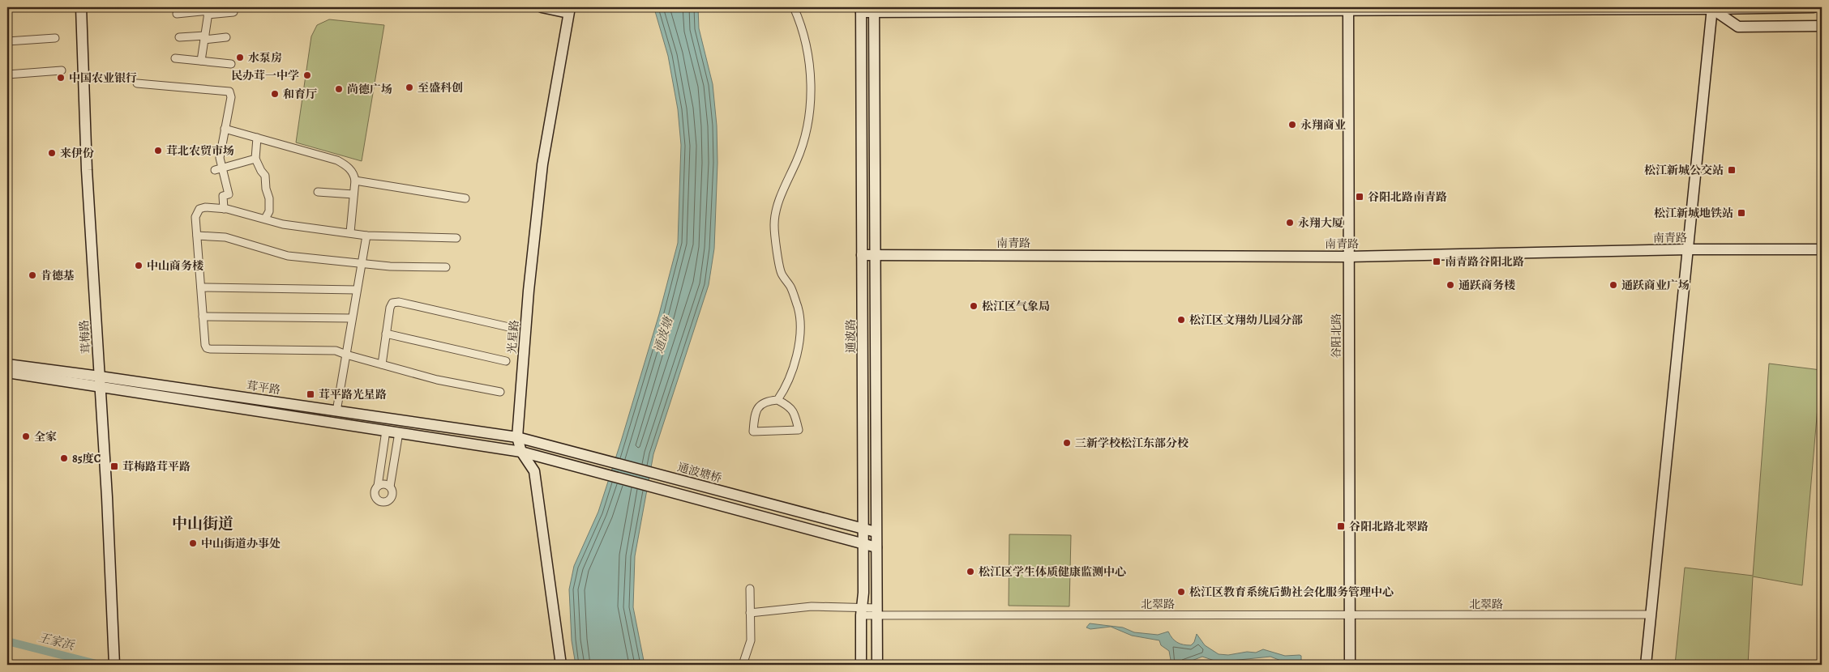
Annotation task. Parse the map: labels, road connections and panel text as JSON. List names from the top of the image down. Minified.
{"streets":{"street":["南青路","通波路","谷阳北路","茸梅路","光星路","茸平路","通波塘桥","北翠路"]},"crossings":[["南青路","通波路"],["南青路","谷阳北路"],["通波路","通波塘桥"],["通波路","北翠路"],["谷阳北路","北翠路"],["茸梅路","茸平路"],["光星路","茸平路"],["光星路","通波塘桥"],["茸平路","通波塘桥"]],"districts":["中山街道"],"water":["通波塘","王家浜"],"places":{"other":["水泵房","民办茸一中学","中国农业银行","至盛科创","尚德广场","和育厅","永翔商业","茸北农贸市场","来伊份","永翔大厦","中山商务楼","肯德基","通跃商务楼","通跃商业广场","松江区气象局","松江区文翔幼儿园分部","全家","三新学校松江东部分校","85度C","中山街道办事处","松江区学生体质健康监测中心","松江区教育系统后勤社会化服务管理中心"],"transit":["松江新城公交站","谷阳北路南青路","松江新城地铁站","南青路谷阳北路","茸平路光星路","茸梅路茸平路","谷阳北路北翠路"]}}
